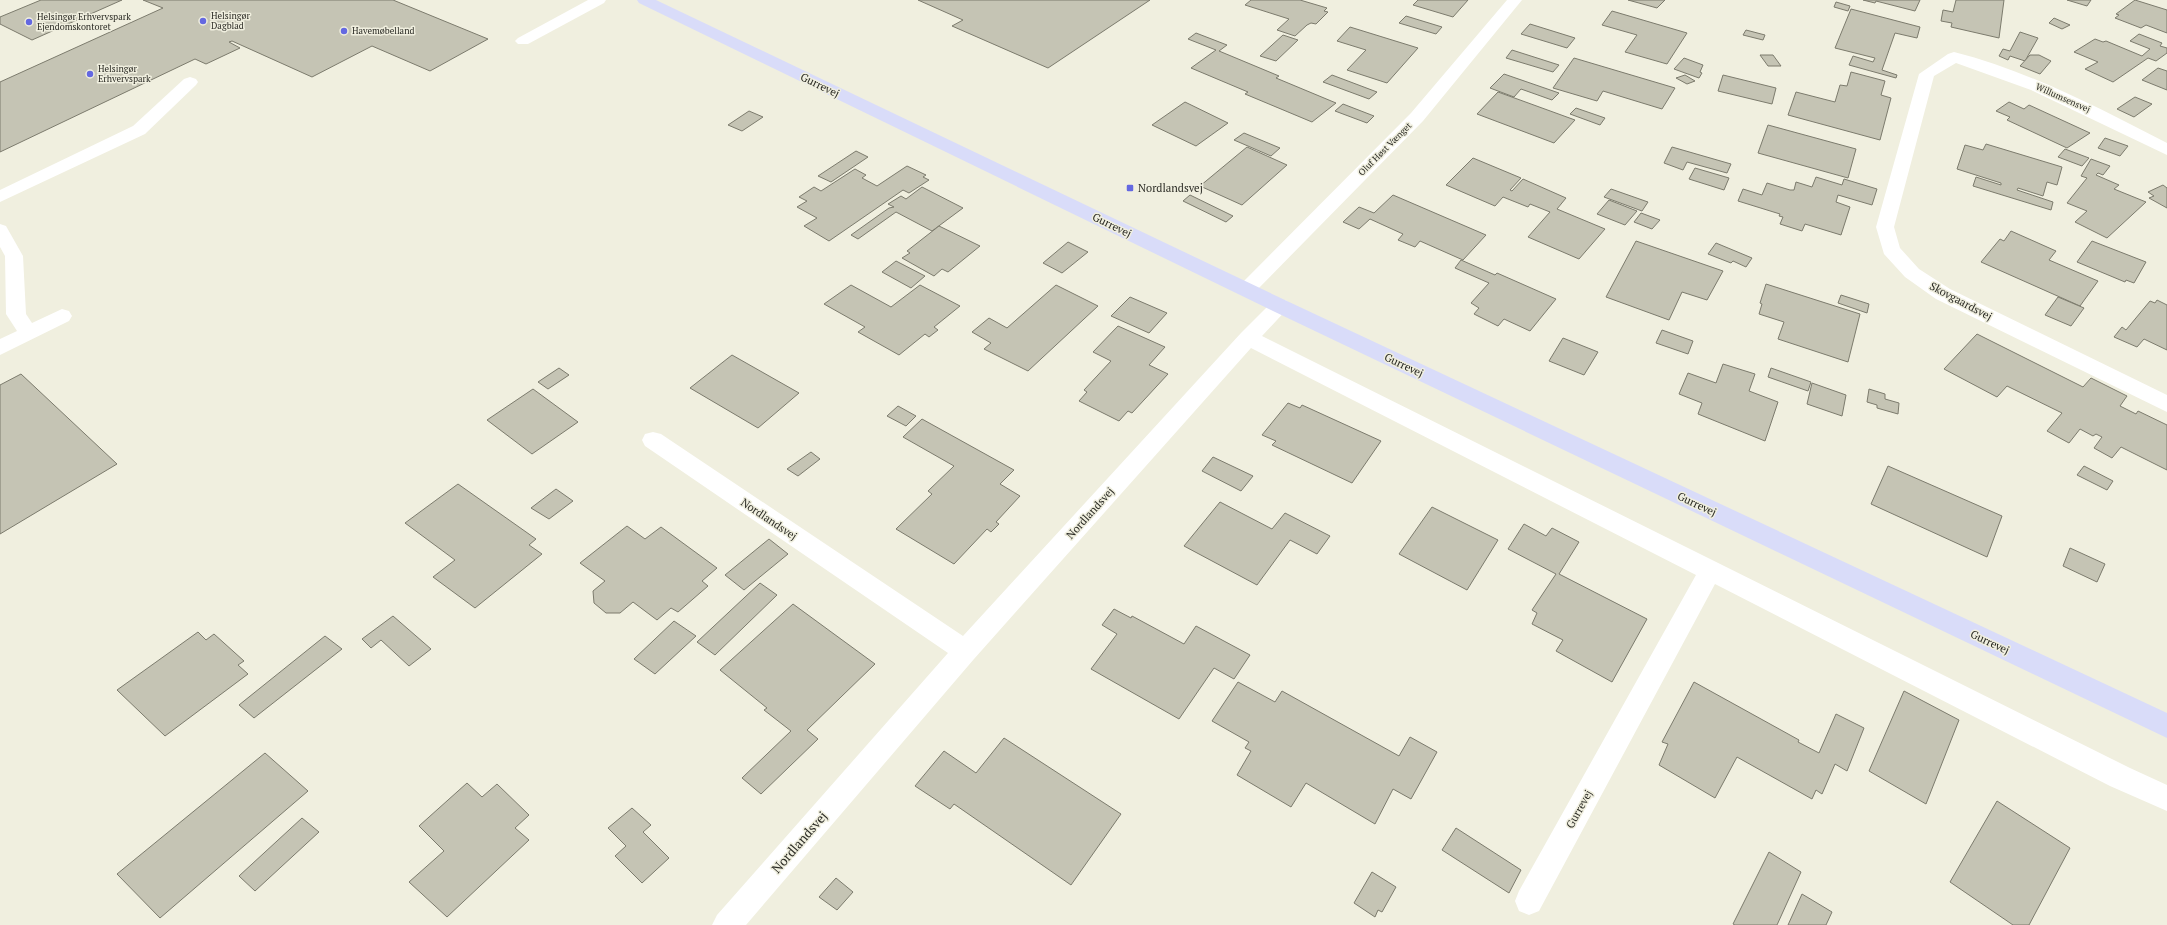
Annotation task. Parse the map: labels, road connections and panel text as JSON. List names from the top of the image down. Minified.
{"streets":{"street":["Gurrevej","Willumsensvej","Oluf Høst Vænget","Skovgaardsvej","Nordlandsvej"]},"crossings":[["Gurrevej","Oluf Høst Vænget"],["Gurrevej","Nordlandsvej"],["Willumsensvej","Skovgaardsvej"]],"places":{"other":["Helsingør Dagblad","Helsingør Erhvervspark Ejendomskontoret","Havemøbelland","Helsingør Erhvervspark"],"transit":["Nordlandsvej"]}}
